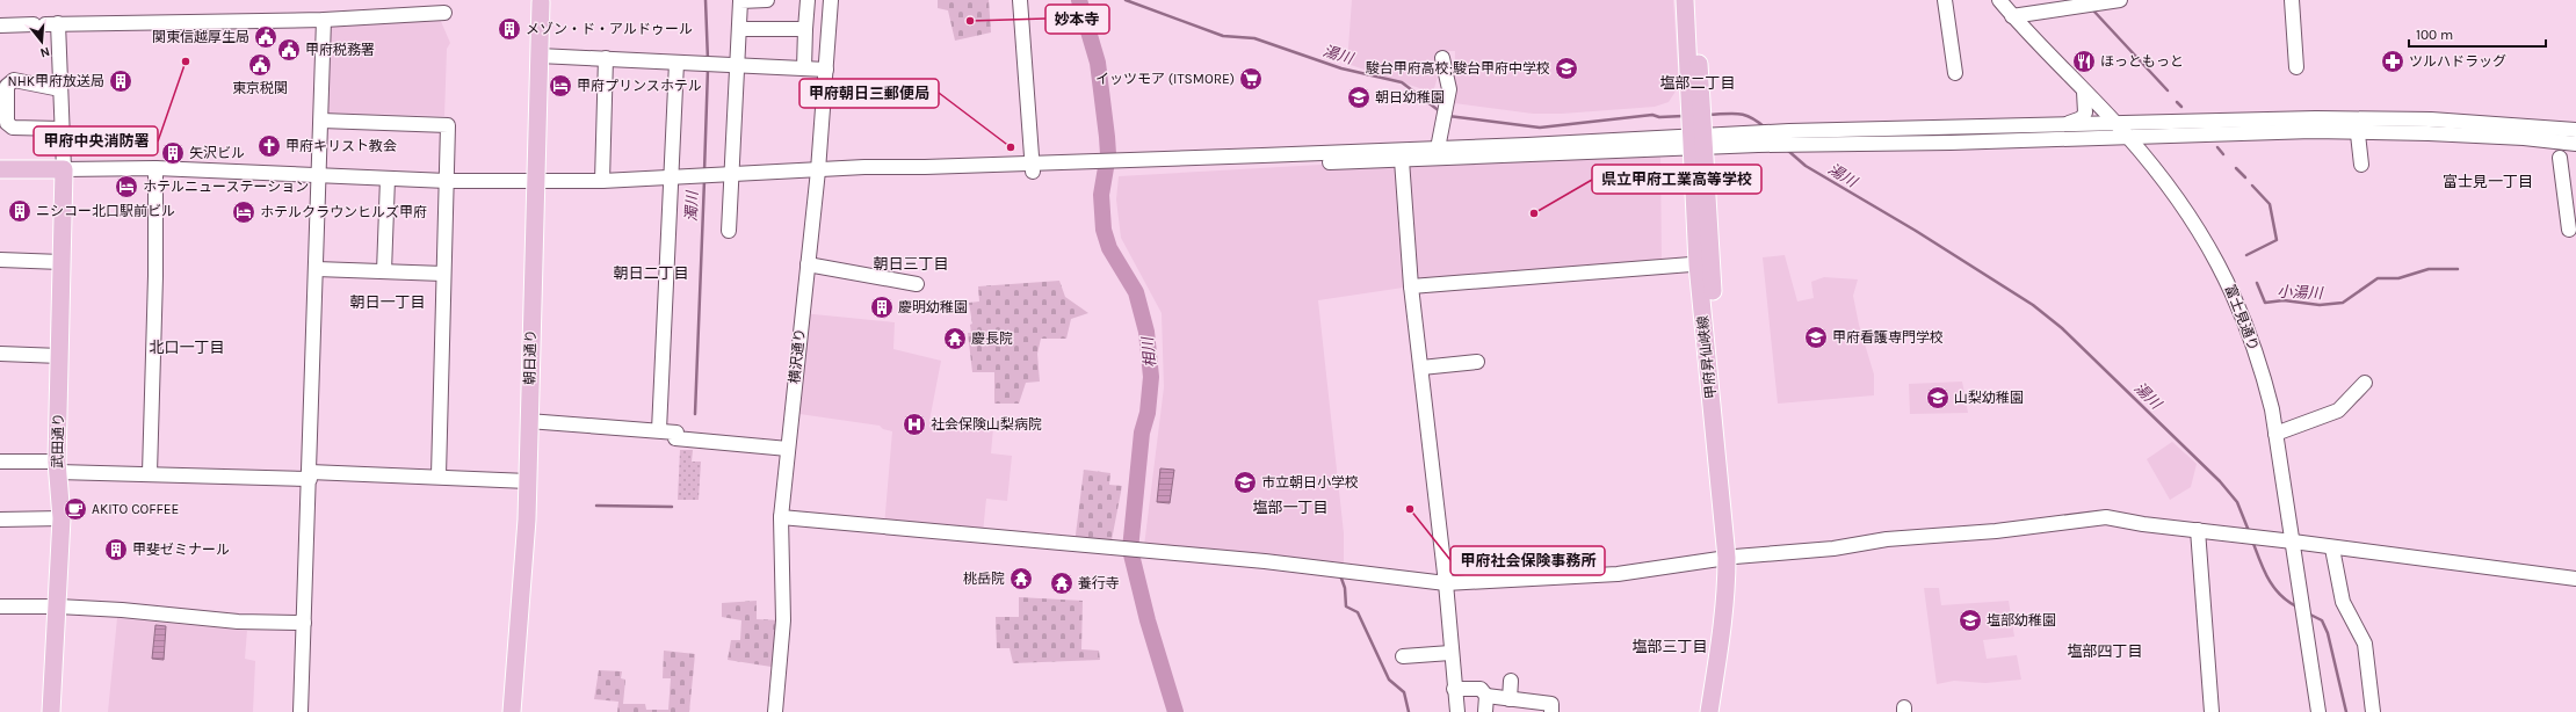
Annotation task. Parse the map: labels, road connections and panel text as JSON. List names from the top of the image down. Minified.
{"streets":{"main road":["朝日通り","甲府昇仙峡線","武田通り"],"street":["富士見通り","横沢通り"]},"districts":["塩部二丁目","富士見一丁目","朝日三丁目","朝日二丁目","朝日一丁目","北口一丁目","塩部一丁目","塩部三丁目","塩部四丁目"],"water":["湯川","濁川","小湯川","相川"],"places":{"other":["妙本寺","甲府中央消防署","甲府朝日三郵便局","県立甲府工業高等学校","甲府社会保険事務所"],"building":["メゾン・ド・アルドゥール","NHK甲府放送局","矢沢ビル","ニシコー北口駅前ビル","慶明幼稚園","甲斐ゼミナール"],"public building":["関東信越厚生局","甲府税務署","東京税関"],"restaurant":["ほっともっと"],"pharmacy":["ツルハドラッグ"],"school or university":["駿台甲府高校;駿台甲府中学校","朝日幼稚園","甲府看護専門学校","山梨幼稚園","市立朝日小学校","塩部幼稚園"],"supermarket":["イッツモア (ITSMORE)"],"hotel":["甲府プリンスホテル","ホテルニューステーション","ホテルクラウンヒルズ甲府"],"church":["甲府キリスト教会"],"temple":["慶長院","桃岳院","養行寺"],"hospital":["社会保険山梨病院"],"cafe":["AKITO COFFEE"]},"scale_bar":"100 m","north":"bottom"}
